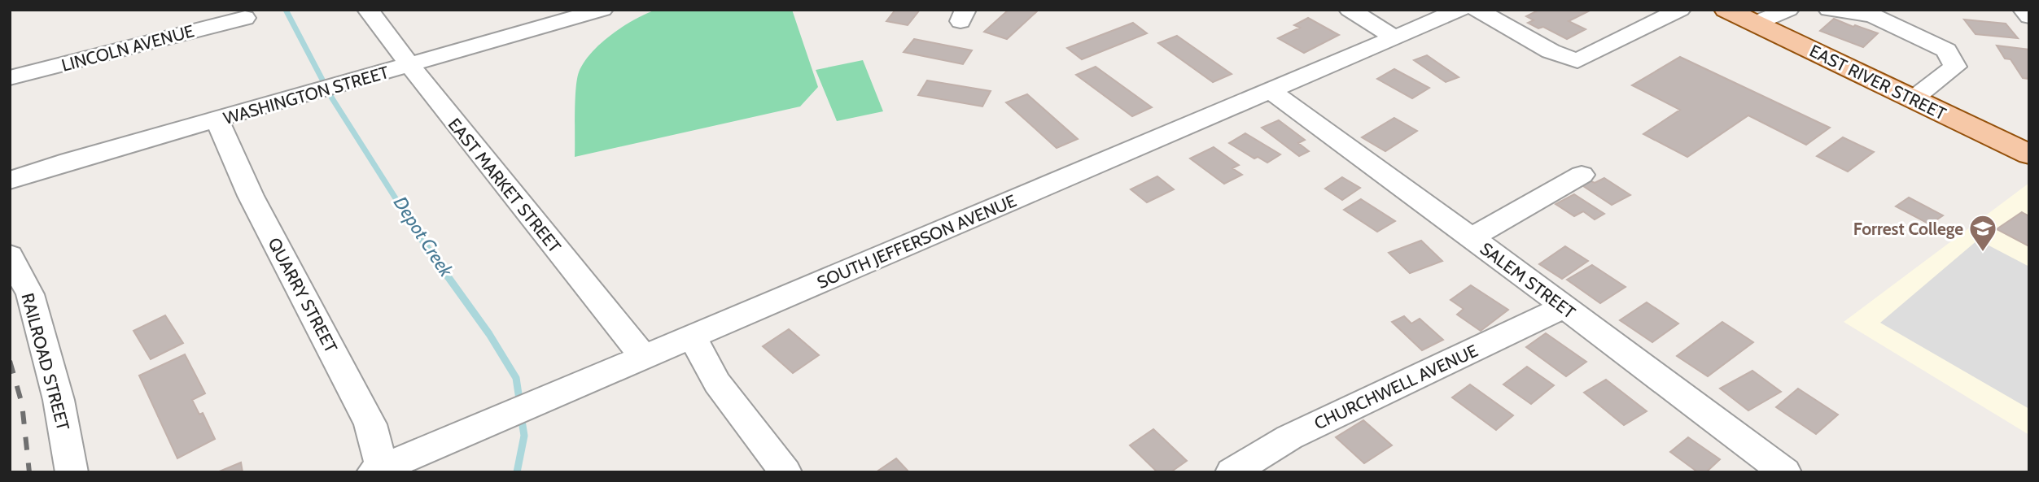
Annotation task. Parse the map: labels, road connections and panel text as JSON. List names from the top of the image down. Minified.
{"streets":{"main road":["EAST RIVER STREET"],"street":["LINCOLN AVENUE","WASHINGTON STREET","EAST MARKET STREET","SOUTH JEFFERSON AVENUE","SALEM STREET","QUARRY STREET","RAILROAD STREET","CHURCHWELL AVENUE"]},"crossings":[["WASHINGTON STREET","EAST MARKET STREET"],["WASHINGTON STREET","QUARRY STREET"],["EAST MARKET STREET","SOUTH JEFFERSON AVENUE"],["SOUTH JEFFERSON AVENUE","SALEM STREET"],["SOUTH JEFFERSON AVENUE","QUARRY STREET"],["SALEM STREET","CHURCHWELL AVENUE"]],"water":["Depot Creek"],"places":{"school or university":["Forrest College"]}}
